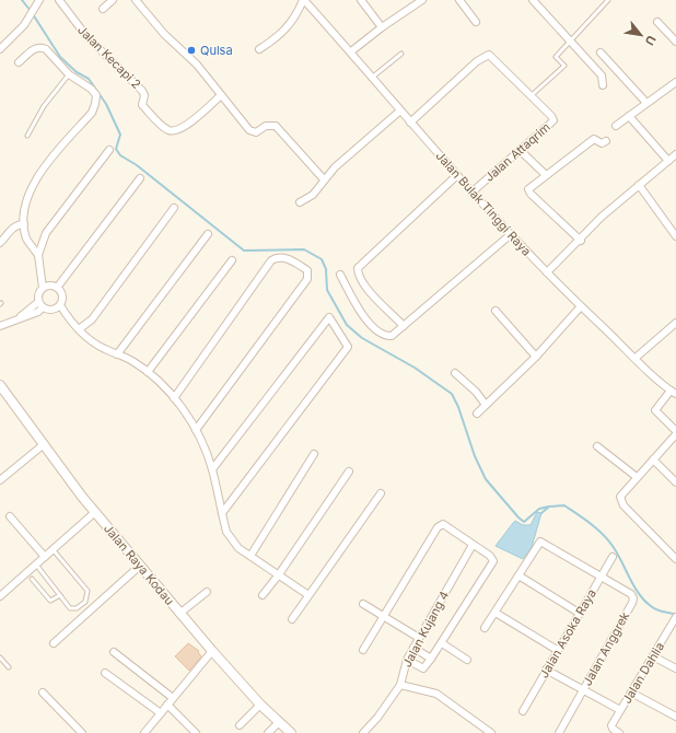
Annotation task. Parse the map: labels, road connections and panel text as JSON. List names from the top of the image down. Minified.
{"streets":{"street":["Jalan Kecapi 2","Jalan Attaqrim","Jalan Bulak Tinggi Raya","Jalan Raya Kodau","Jalan Kujang 4","Jalan Asoka Raya","Jalan Anggrek","Jalan Dahlia"]},"crossings":[["Jalan Attaqrim","Jalan Bulak Tinggi Raya"],["Jalan Asoka Raya","Jalan Anggrek"]],"places":["Qulsa"],"north":"bottom right"}
